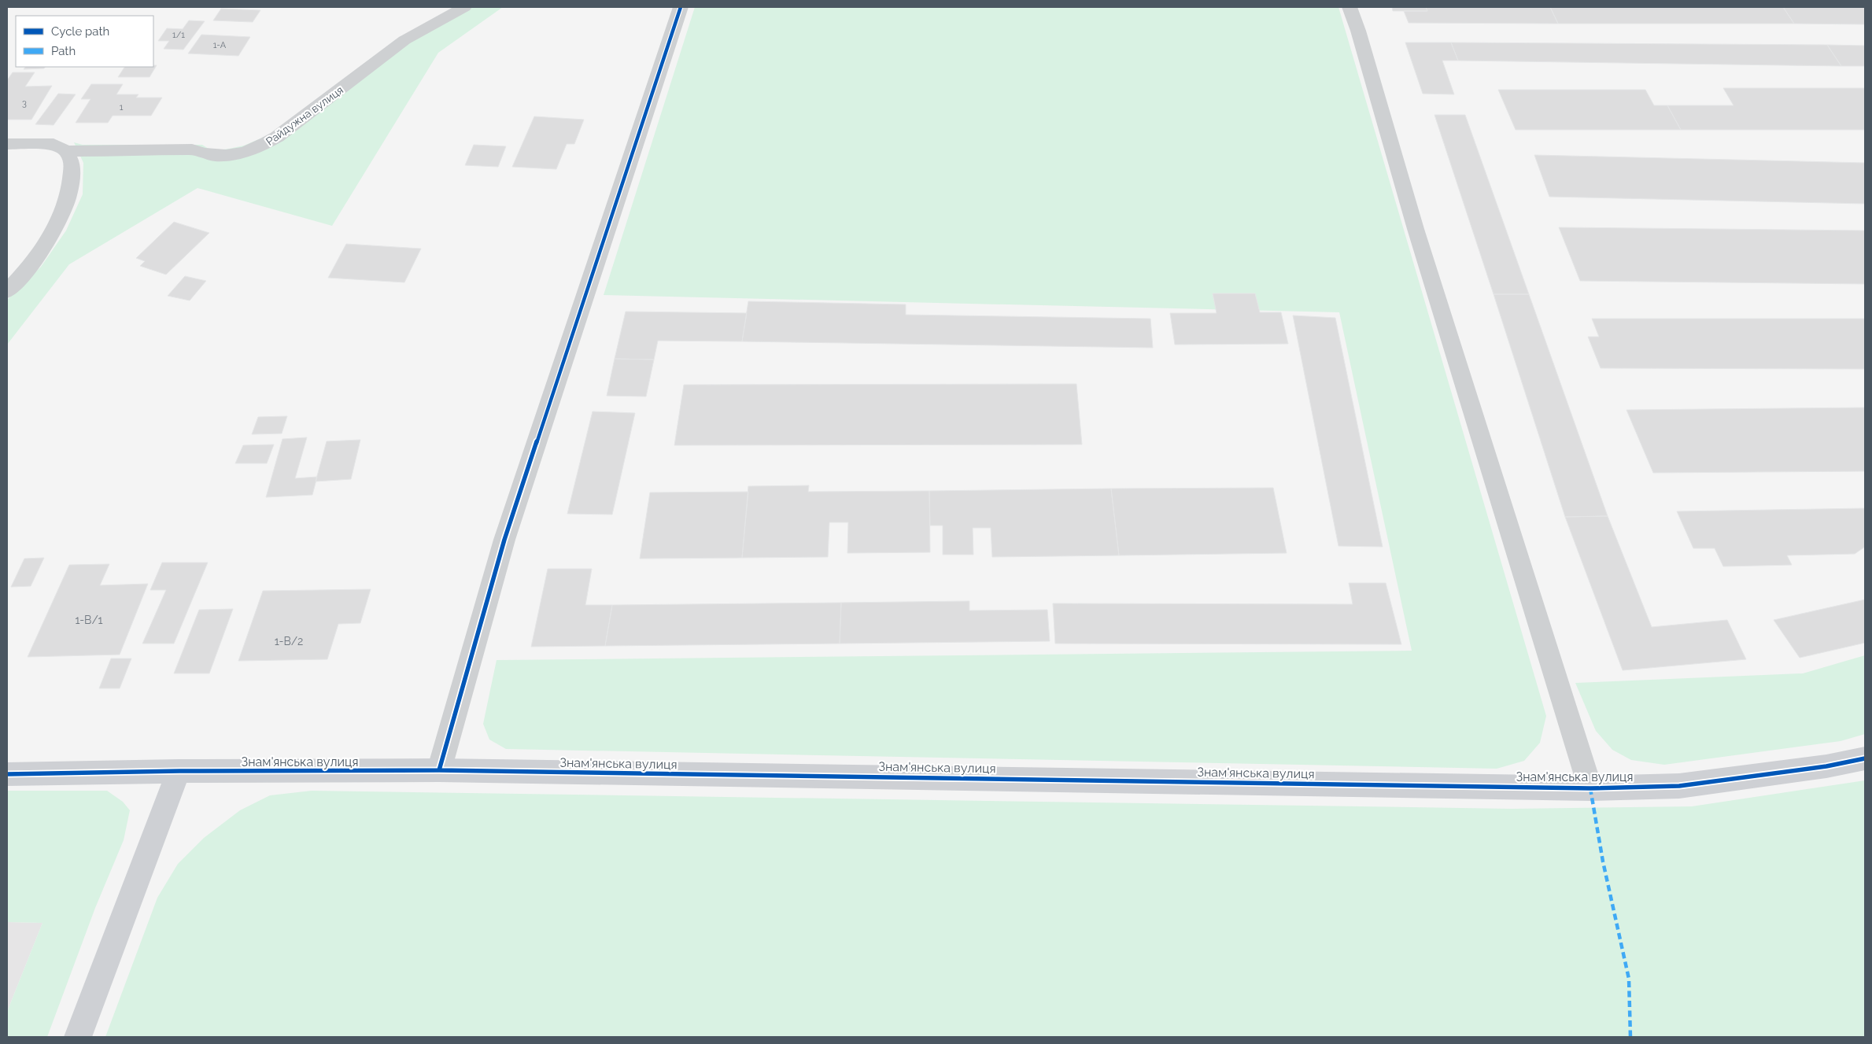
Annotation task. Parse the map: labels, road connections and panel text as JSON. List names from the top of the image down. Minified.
{"streets":{"street":["Райдужна вулиця","Знам'янська вулиця"]},"house_numbers":["1/1","1-А","3","1","1-В/1","1-В/2"],"legend":["Cycle path","Path"]}
